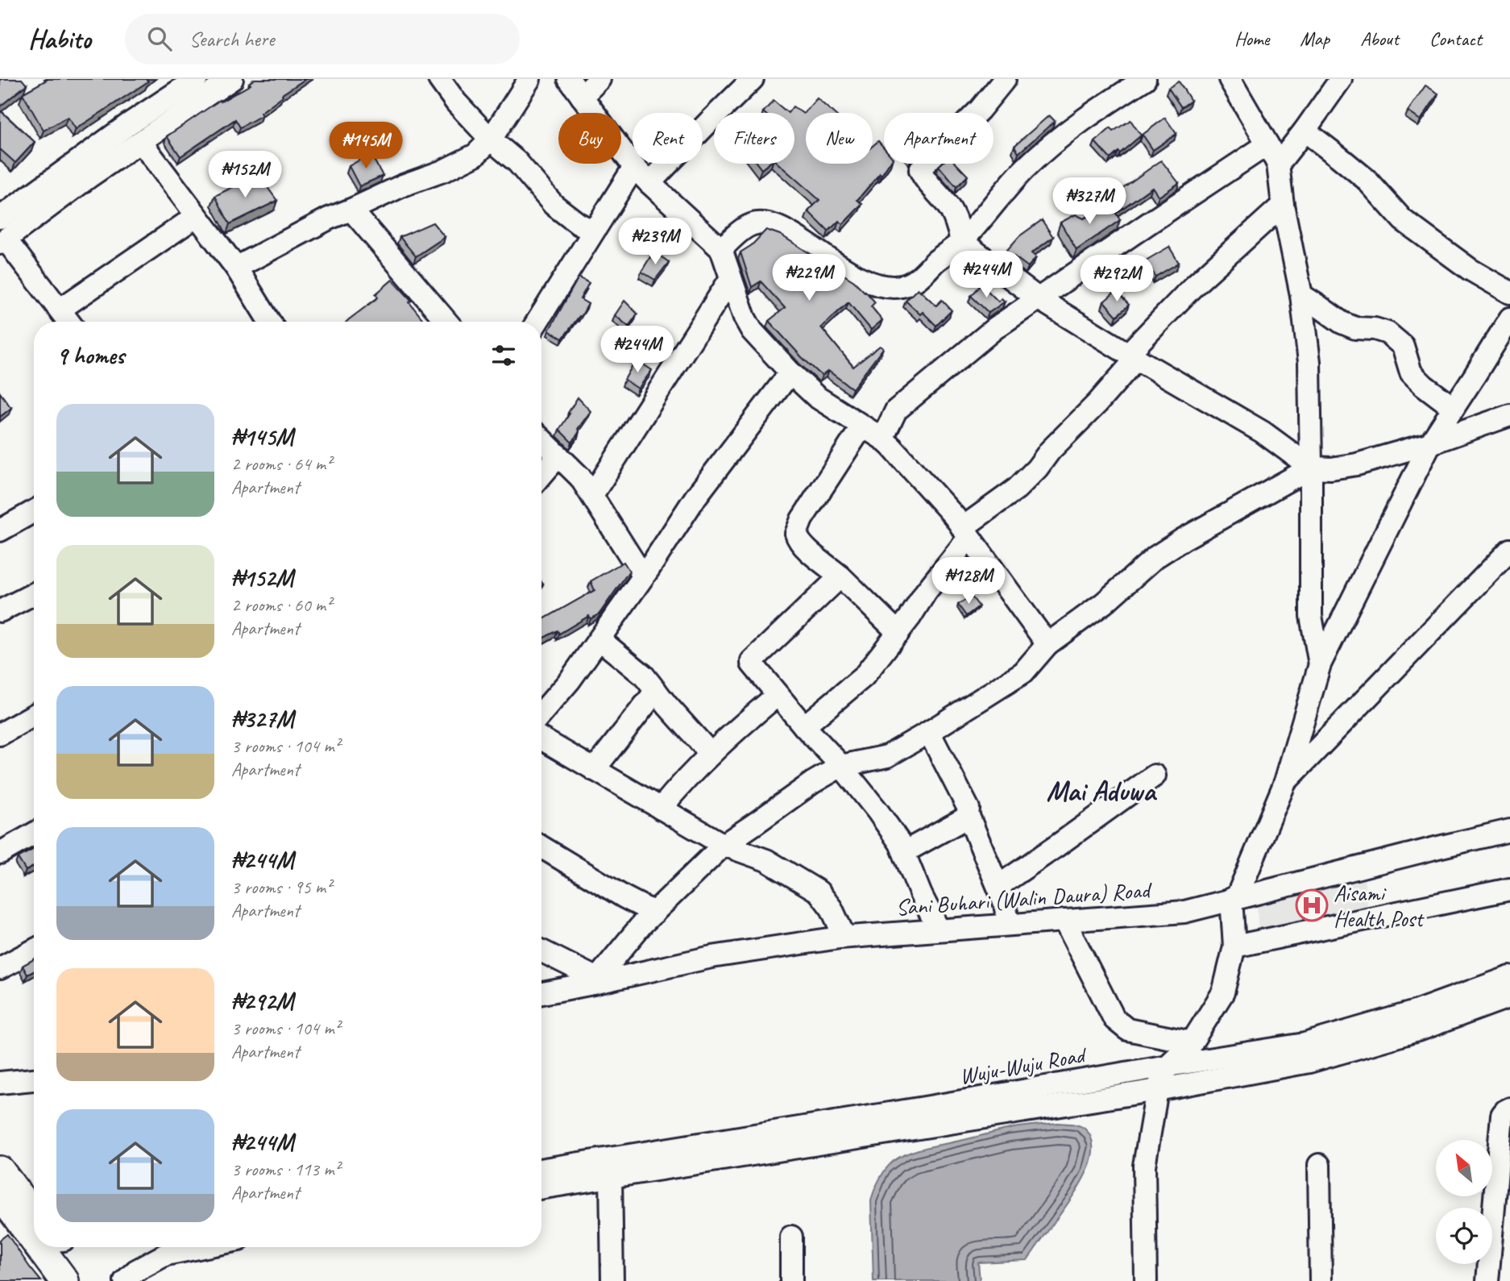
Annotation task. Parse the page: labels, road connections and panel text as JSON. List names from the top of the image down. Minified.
{"streets":{"street":["Sani Buhari (Walin Daura) Road","Wuju-Wuju Road"]},"districts":["Mai Aduwa"],"places":{"hospital":["Aisami Health Post"]},"north":"top left","page":{"header":"Habito","search":"Search here","nav":["Home","Map","About","Contact"],"chip":["Buy","Rent","Filters","New","Apartment"],"price":["₦145M","₦152M","₦327M","₦239M","₦244M","₦229M","₦292M","₦244M","₦128M"],"heading":"9 homes","list":[{"name":"₦145M","note":"2 rooms · 64 m² · Apartment"},{"name":"₦152M","note":"2 rooms · 60 m² · Apartment"},{"name":"₦327M","note":"3 rooms · 104 m² · Apartment"},{"name":"₦244M","note":"3 rooms · 95 m² · Apartment"},{"name":"₦292M","note":"3 rooms · 104 m² · Apartment"},{"name":"₦244M","note":"3 rooms · 113 m² · Apartment"}]}}
